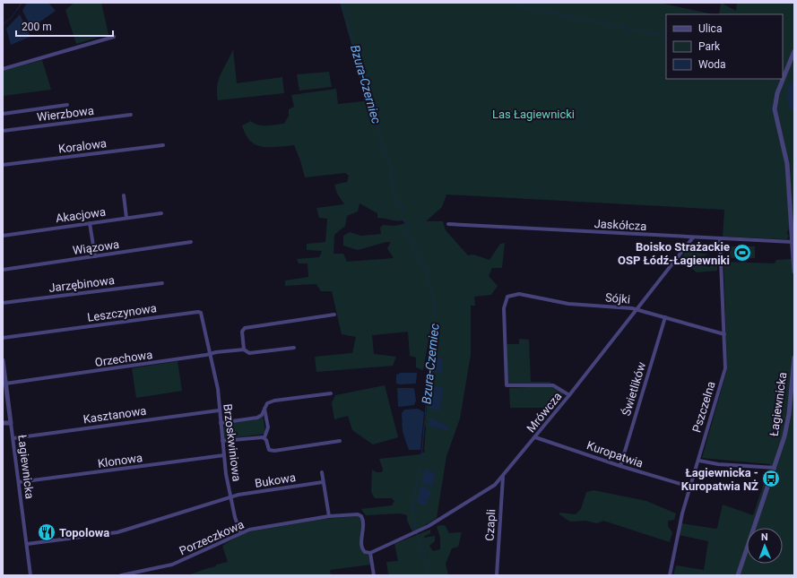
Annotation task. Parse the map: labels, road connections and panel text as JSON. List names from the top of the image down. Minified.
{"streets":{"street":["Wierzbowa","Koralowa","Akacjowa","Jaskółcza","Wiązowa","Jarzębinowa","Sójki","Leszczynowa","Orzechowa","Świetlików","Łagiewnicka","Pszczelna","Mrówcza","Kasztanowa","Brzoskwiniowa","Kuropatwia","Klonowa","Bukowa","Czapli","Porzeczkowa"]},"crossings":[["Jaskółcza","Pszczelna"],["Jaskółcza","Mrówcza"],["Sójki","Świetlików"],["Sójki","Pszczelna"],["Sójki","Mrówcza"],["Leszczynowa","Orzechowa"],["Leszczynowa","Brzoskwiniowa"],["Orzechowa","Łagiewnicka"],["Orzechowa","Brzoskwiniowa"],["Świetlików","Kuropatwia"],["Łagiewnicka","Kasztanowa"],["Łagiewnicka","Klonowa"],["Pszczelna","Kuropatwia"],["Mrówcza","Kuropatwia"],["Mrówcza","Czapli"],["Mrówcza","Porzeczkowa"],["Kasztanowa","Brzoskwiniowa"],["Brzoskwiniowa","Klonowa"],["Brzoskwiniowa","Bukowa"],["Brzoskwiniowa","Porzeczkowa"]],"water":["Bzura-Czerniec"],"parks":["Las Łagiewnicki"],"places":{"sports":["Boisko Strażackie OSP Łódź-Łagiewniki"],"bus stop":["Łagiewnicka - Kuropatwia NŻ"],"restaurant":["Topolowa"]},"legend":["Ulica","Park","Woda"],"scale_bar":"200 m","north":"top"}
